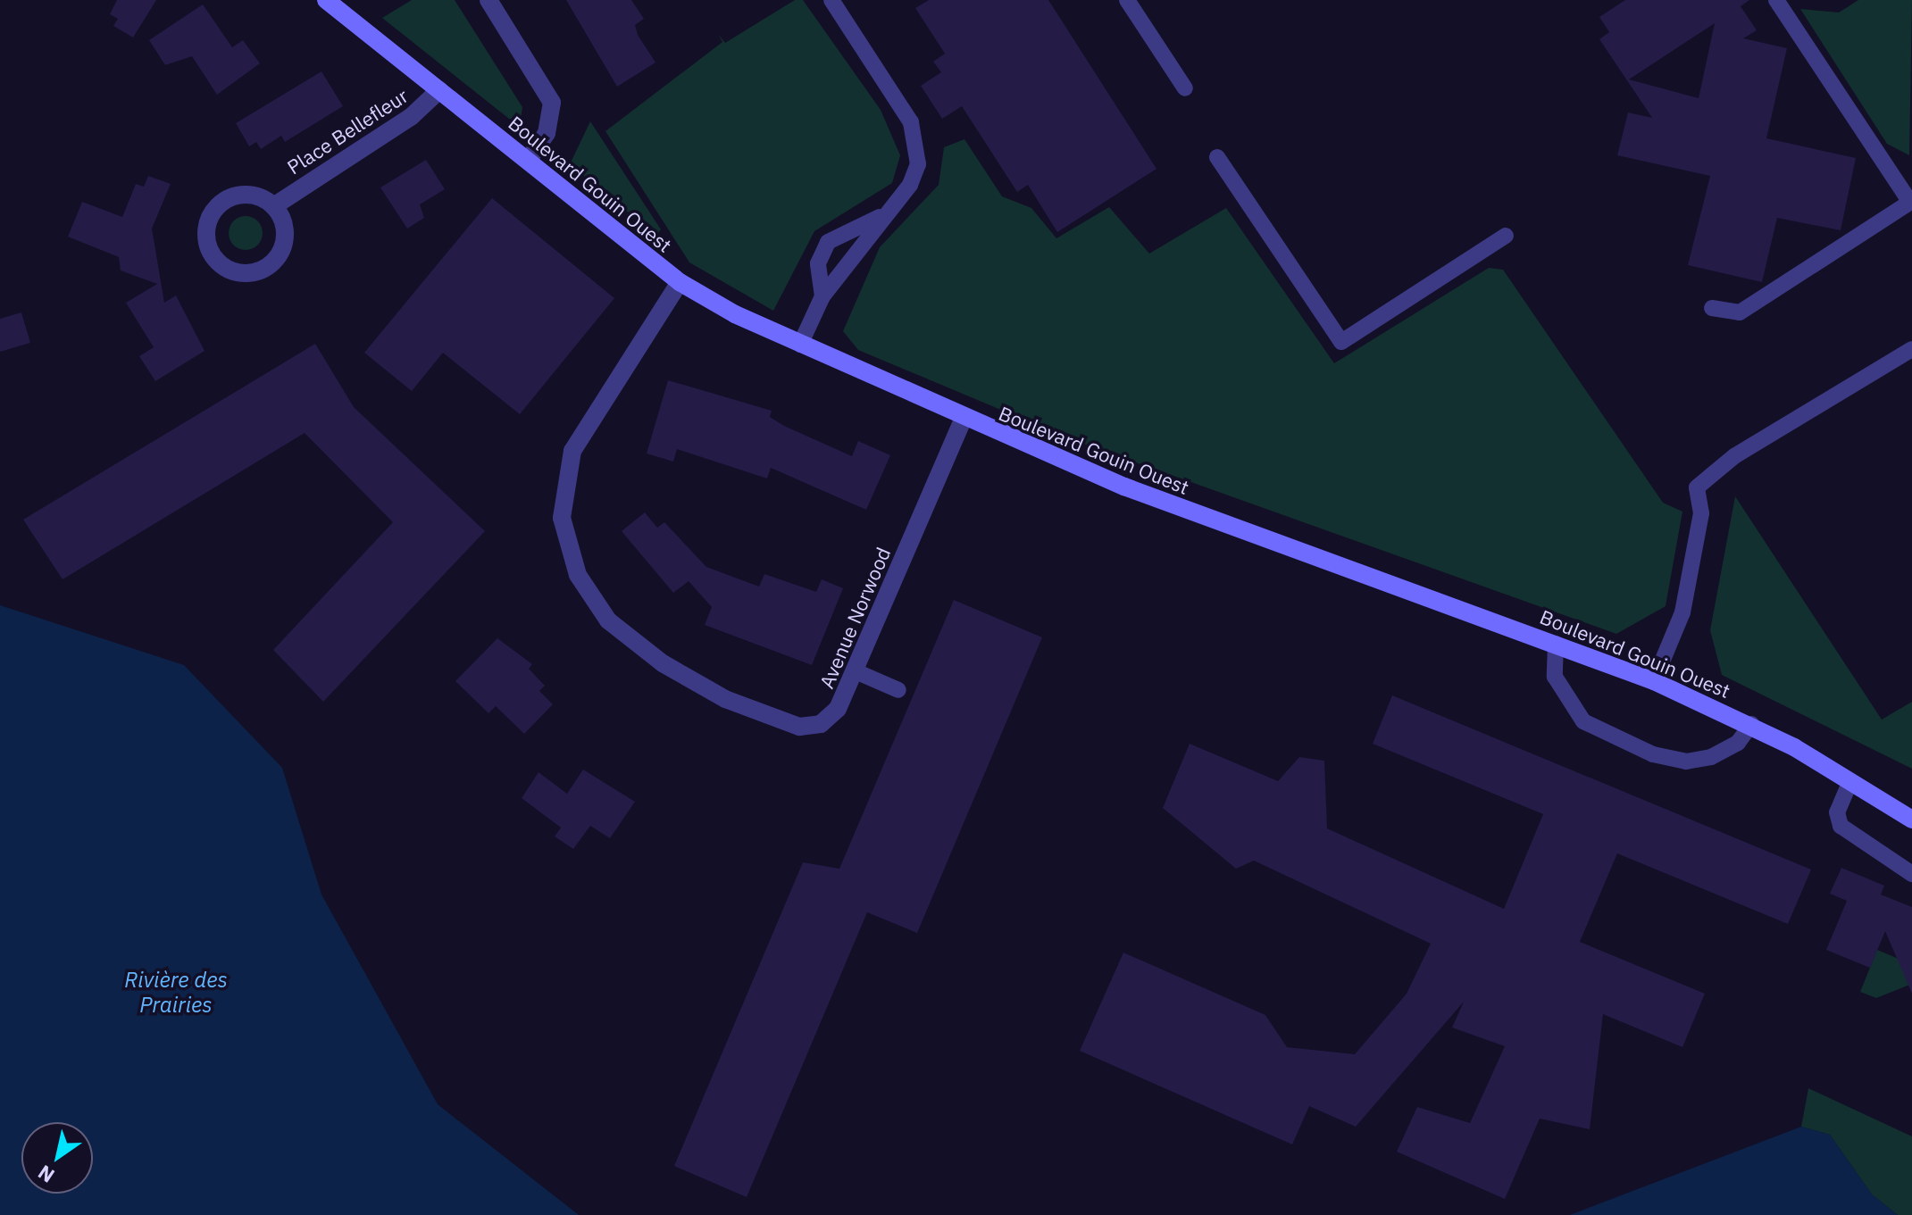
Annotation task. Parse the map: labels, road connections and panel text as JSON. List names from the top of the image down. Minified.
{"streets":{"street":["Place Bellefleur","Boulevard Gouin Ouest","Avenue Norwood"]},"crossings":[["Place Bellefleur","Boulevard Gouin Ouest"],["Boulevard Gouin Ouest","Avenue Norwood"]],"water":["Rivière des Prairies"],"north":"bottom left"}
